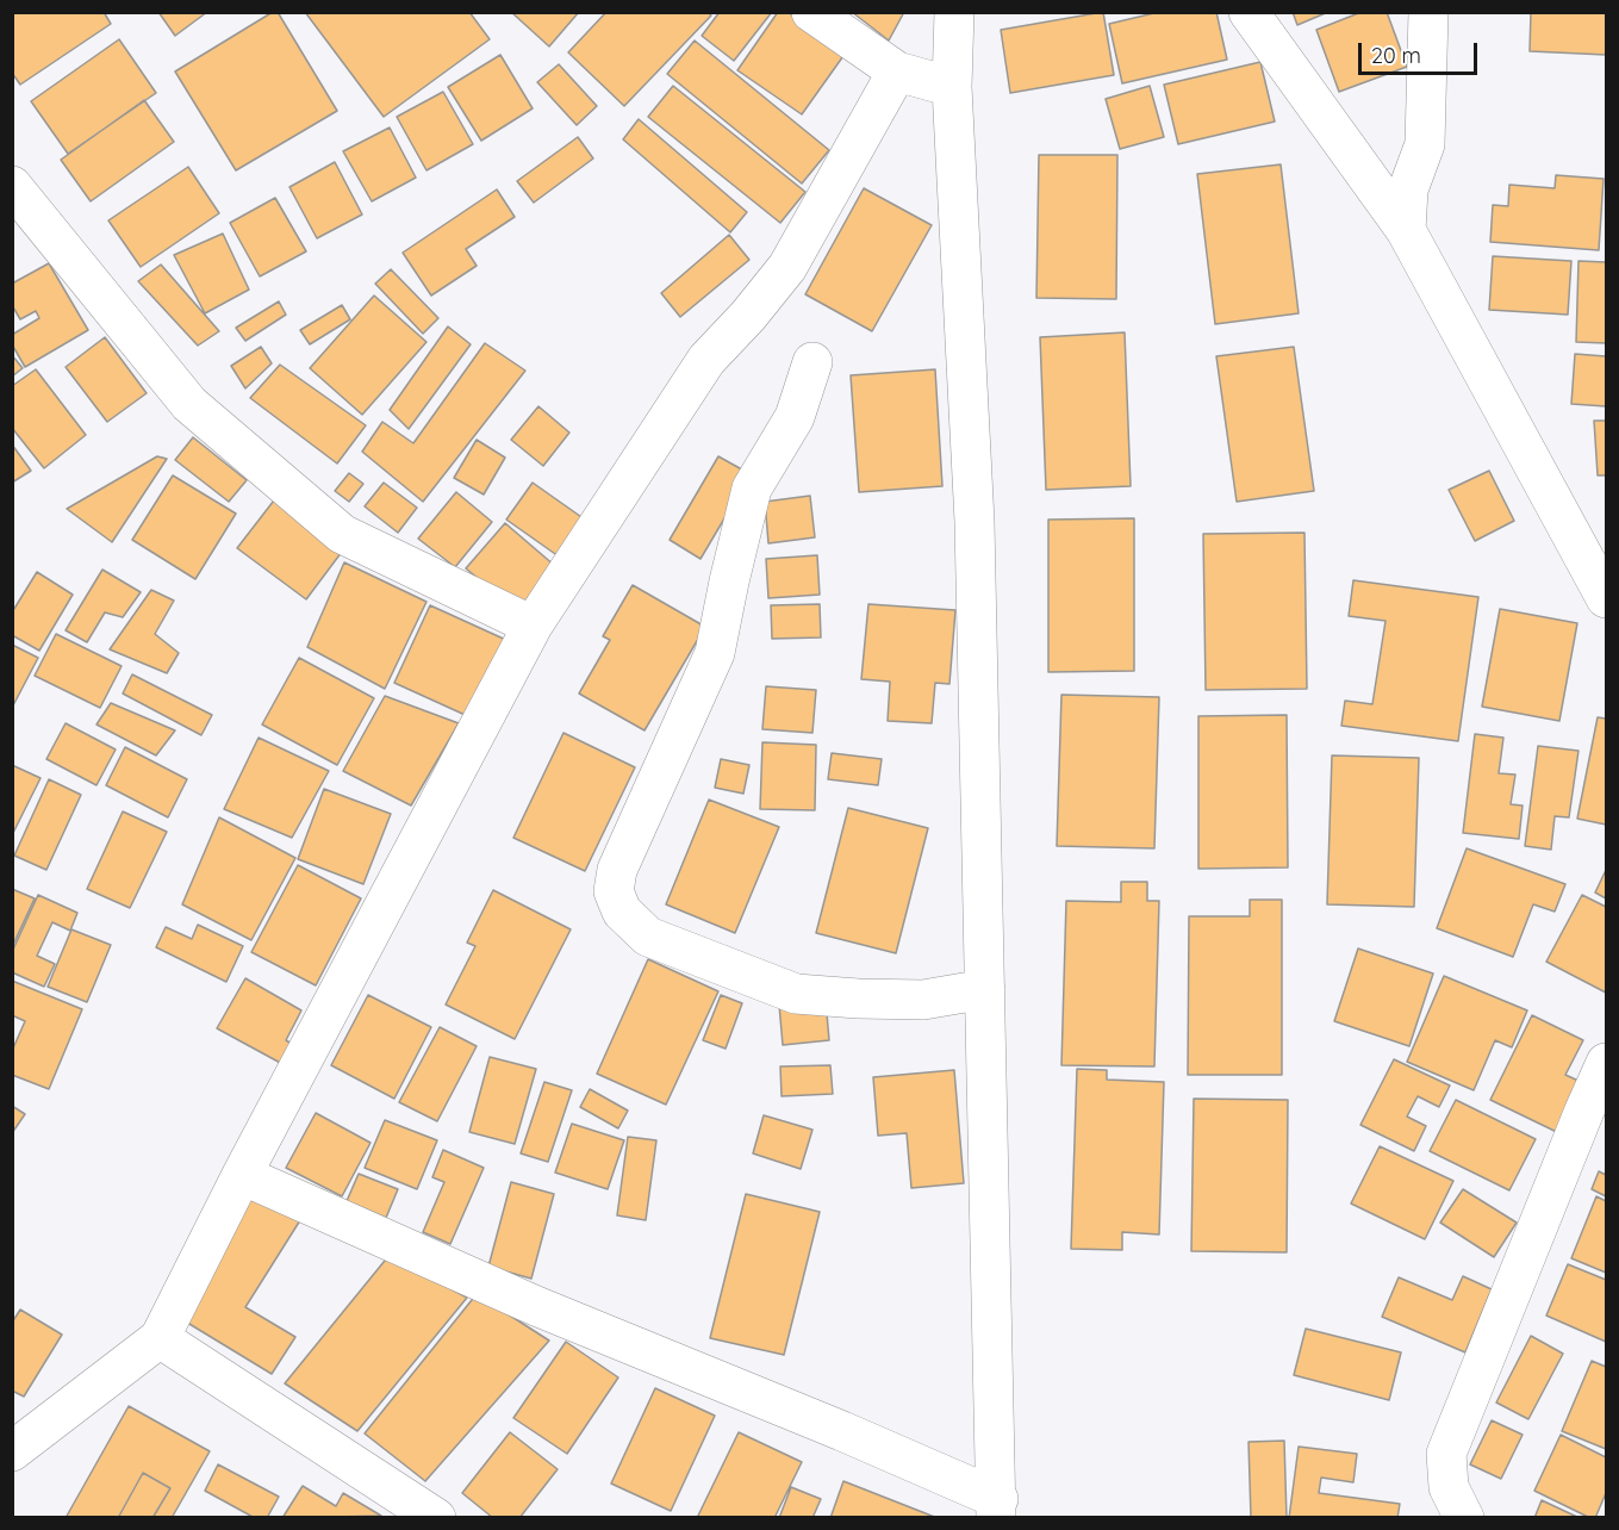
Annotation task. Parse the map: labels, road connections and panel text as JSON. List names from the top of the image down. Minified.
{"scale_bar":"20 m"}
